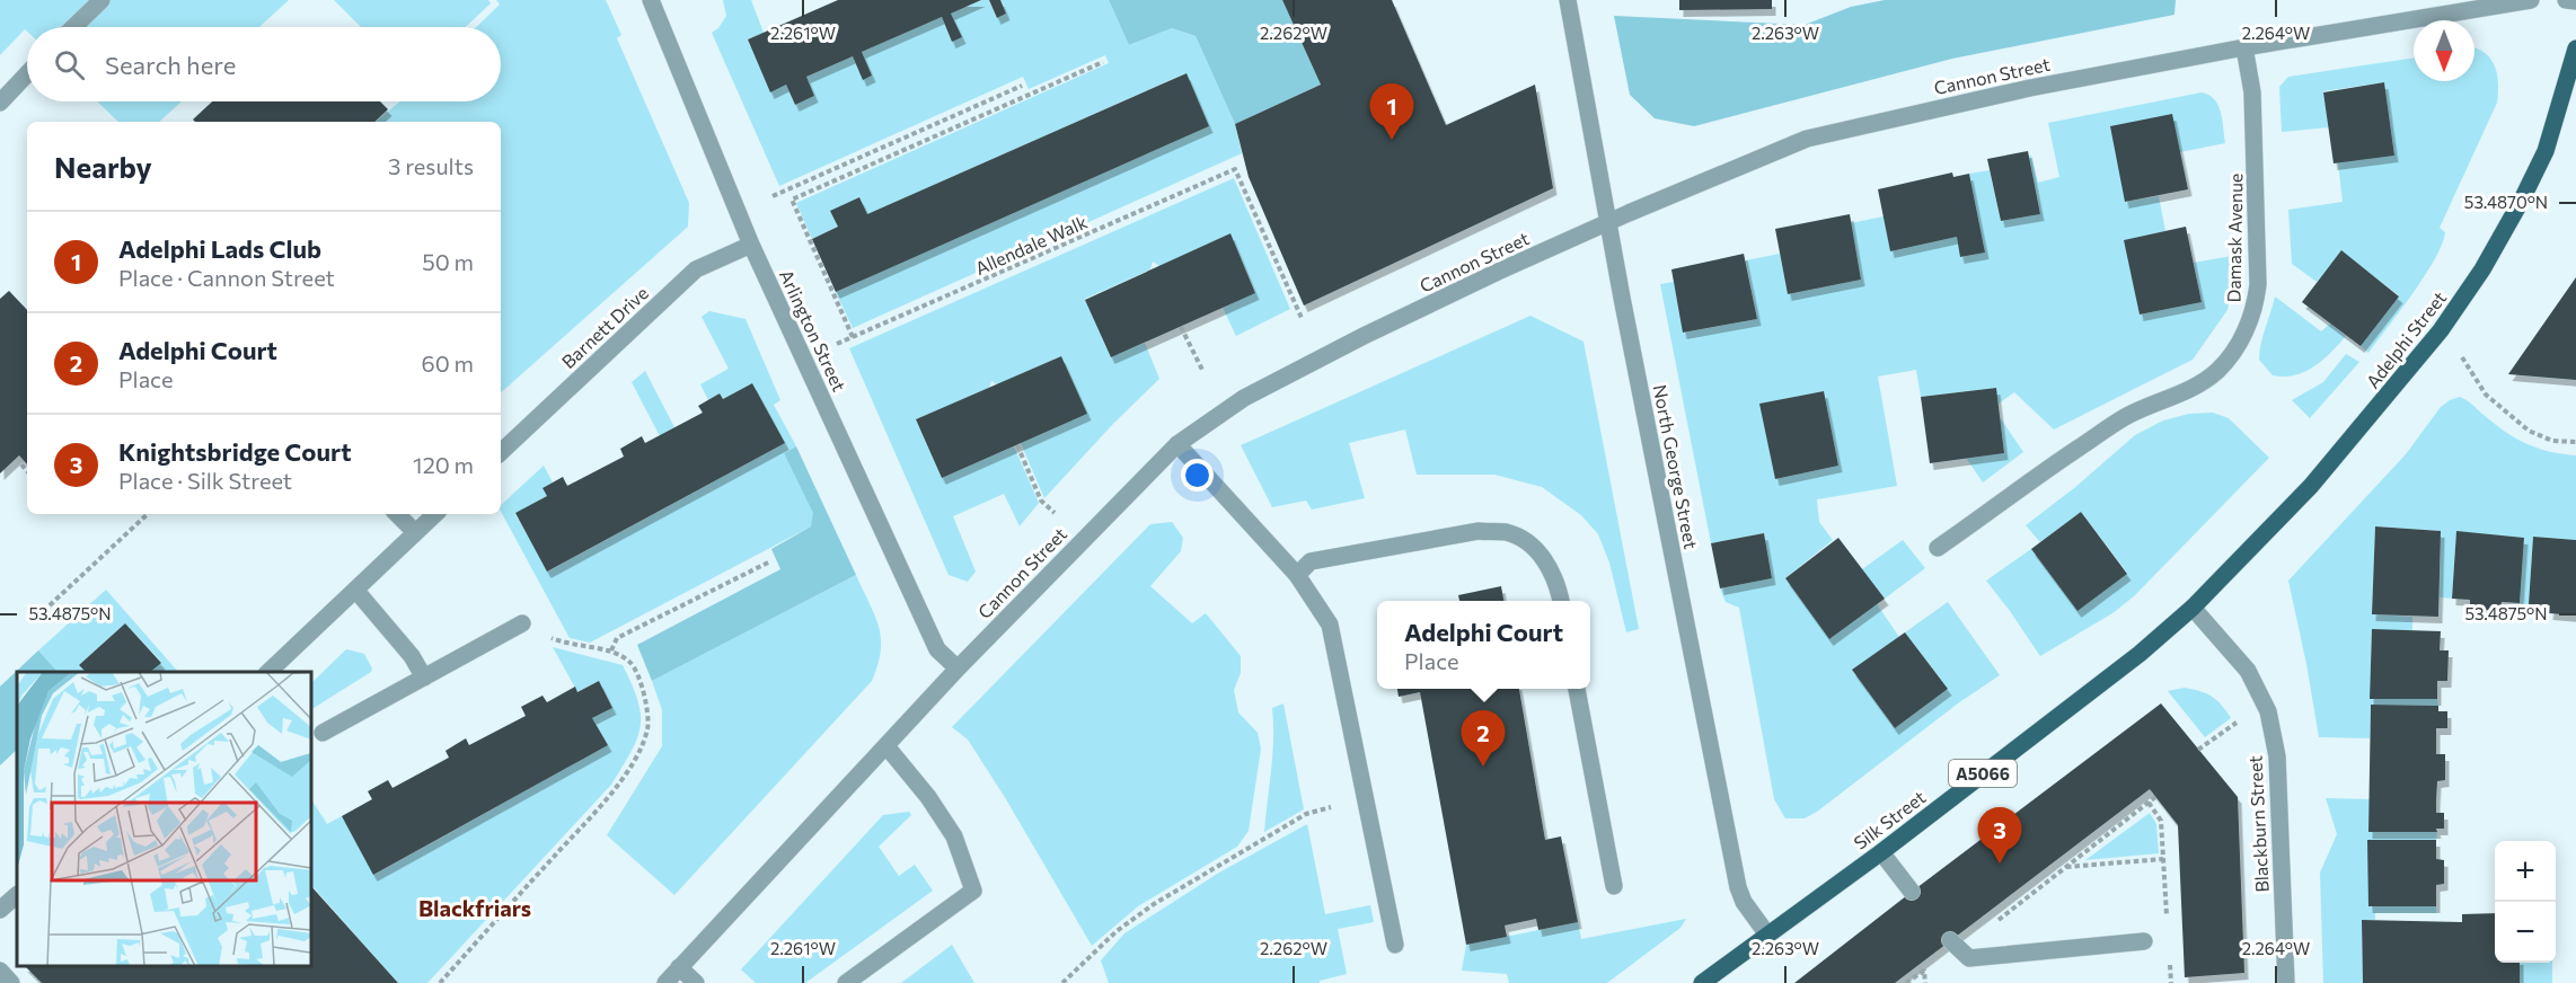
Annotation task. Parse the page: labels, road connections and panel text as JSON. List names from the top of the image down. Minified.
{"streets":{"main road":["Adelphi Street","A5066","Silk Street"],"street":["Cannon Street","Damask Avenue","Barnett Drive","Arlington Street","North George Street","Blackburn Street"],"path":["Allendale Walk"]},"crossings":[["Cannon Street","Damask Avenue"],["Cannon Street","Arlington Street"],["Cannon Street","North George Street"],["Barnett Drive","Arlington Street"],["Adelphi Street","Silk Street"],["Adelphi Street","Blackburn Street"],["North George Street","Silk Street"],["Silk Street","Blackburn Street"]],"districts":["Blackfriars"],"north":"bottom","page":{"search":"Search here","pins":["1","2","3"],"heading":["Nearby","3 results"],"list":[{"mark":"1","name":"Adelphi Lads Club","note":"Place · Cannon Street","value":"50 m"},{"mark":"2","name":"Adelphi Court","note":"Place","value":"60 m"},{"mark":"3","name":"Knightsbridge Court","note":"Place · Silk Street","value":"120 m"}],"popup":["Adelphi Court","Place"],"map_buttons":["+","−"]},"coordinates":["2.261°W","2.262°W","2.263°W","2.264°W","53.4870°N","53.4875°N"]}
